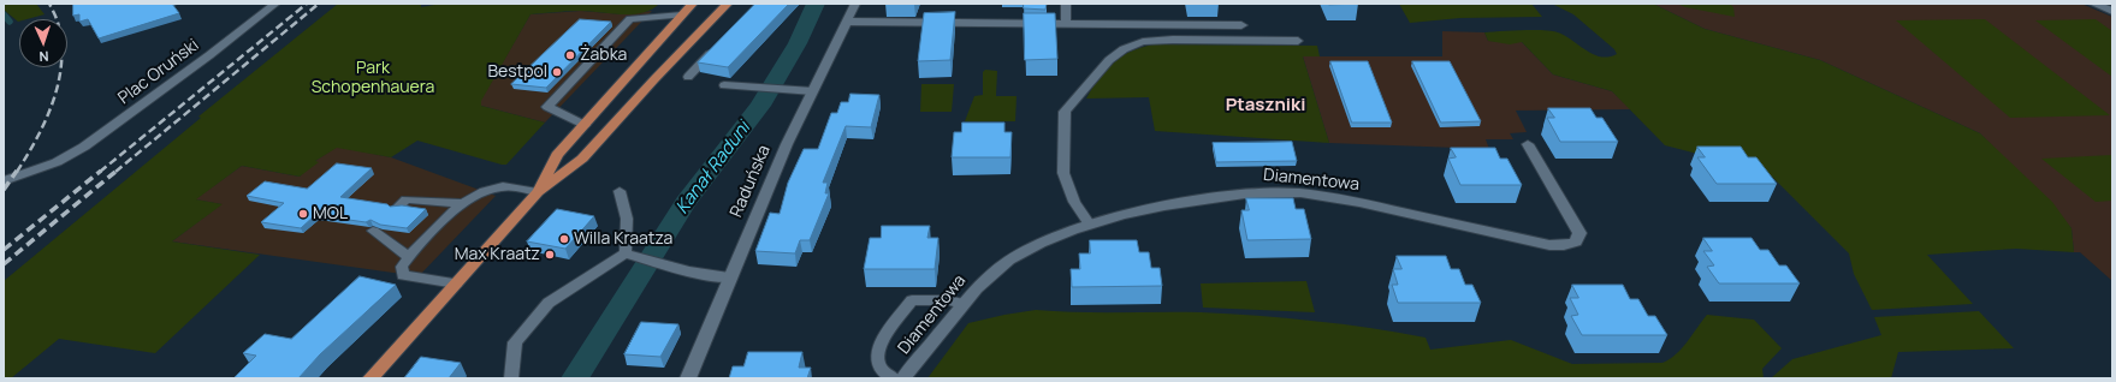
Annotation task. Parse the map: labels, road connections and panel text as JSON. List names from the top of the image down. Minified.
{"streets":{"street":["Plac Oruński","Diamentowa","Raduńska"]},"districts":["Ptaszniki"],"water":["Kanał Raduni"],"parks":["Park Schopenhauera"],"places":["Żabka","Bestpol","MOL","Willa Kraatza","Max Kraatz"],"north":"bottom"}
